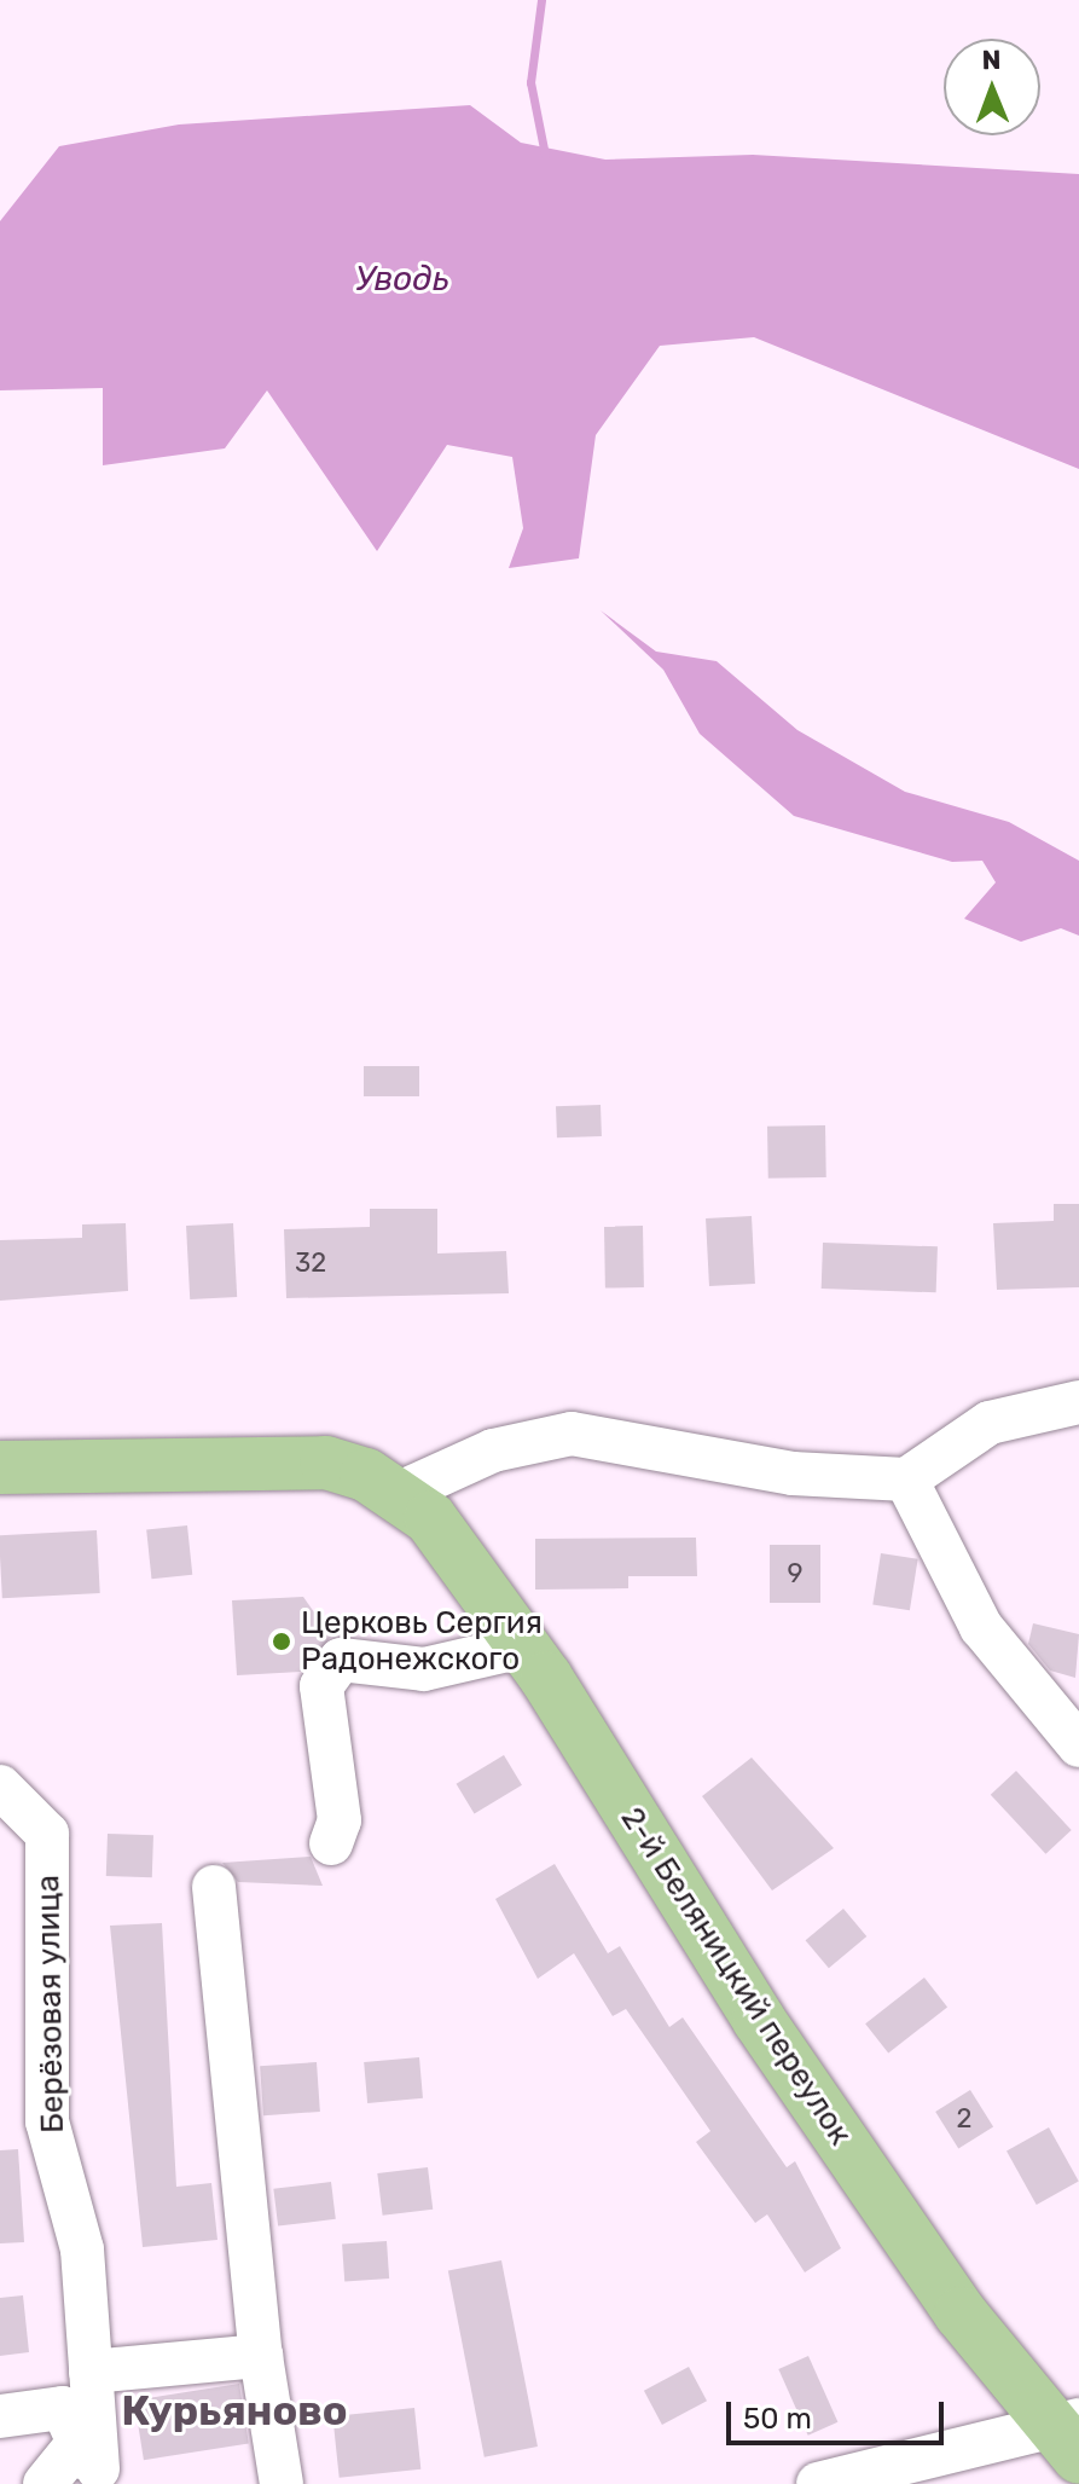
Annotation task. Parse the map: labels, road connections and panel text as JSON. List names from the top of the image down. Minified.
{"streets":{"main road":["2-й Беляницкий переулок"],"street":["Берёзовая улица"]},"districts":["Курьяново"],"water":["Уводь"],"places":["Церковь Сергия Радонежского"],"house_numbers":["32","9","2"],"scale_bar":"50 m","north":"top"}
